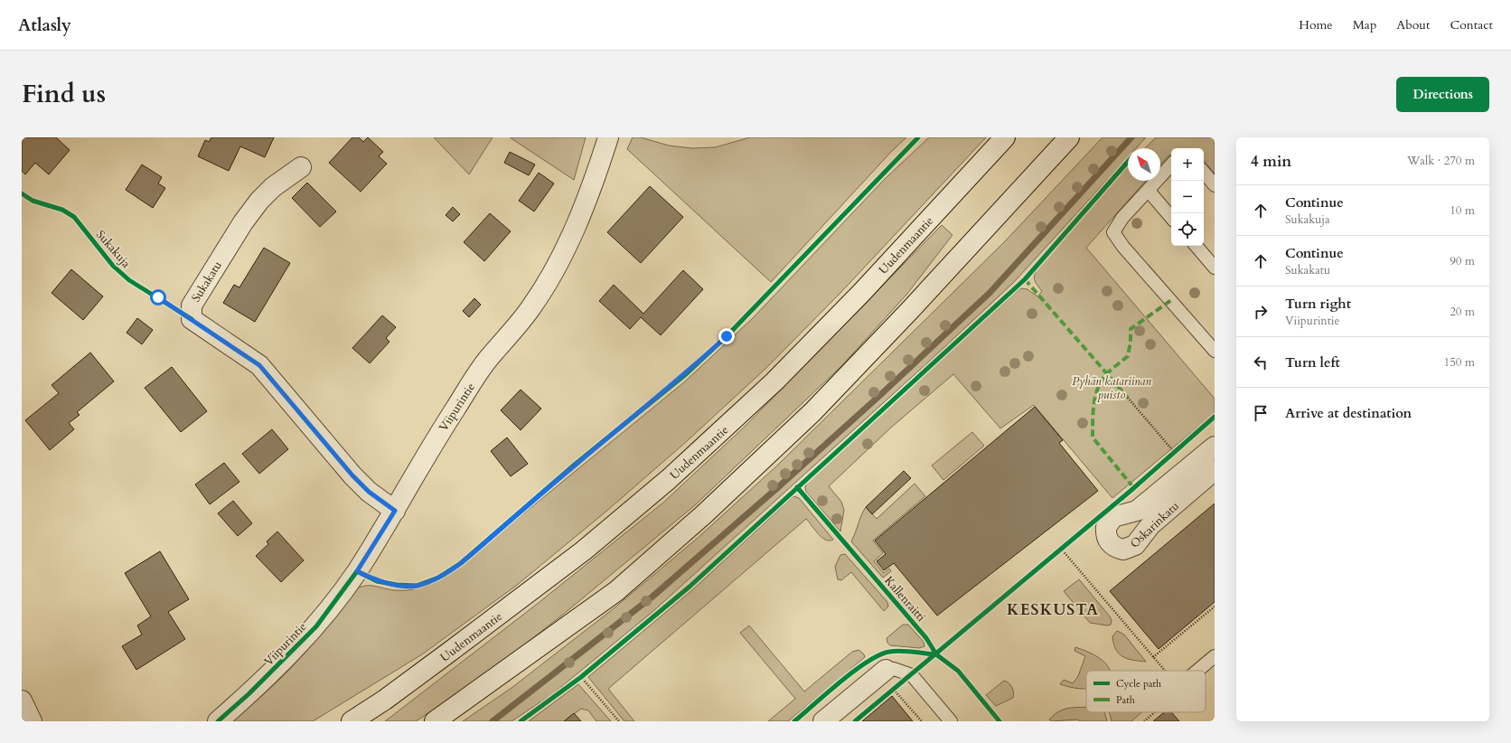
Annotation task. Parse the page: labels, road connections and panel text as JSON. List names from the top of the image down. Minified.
{"streets":{"main road":["Uudenmaantie","Sukakatu","Viipurintie","Oskarinkatu"],"cycle path":["Sukakuja","Kallenraitti"]},"crossings":[["Sukakatu","Viipurintie"]],"districts":["KESKUSTA"],"parks":["Pyhän katariinan puisto"],"legend":["Cycle path","Path"],"north":"top left","page":{"header":"Atlasly","nav":["Home","Map","About","Contact"],"title":"Find us","buttons":"Directions","heading":["4 min","Walk · 270 m"],"map_buttons":["+","−"],"list":[["Continue","Sukakuja","10 m"],["Continue","Sukakatu","90 m"],["Turn right","Viipurintie","20 m"],["Turn left","150 m"],"Arrive at destination"]}}
